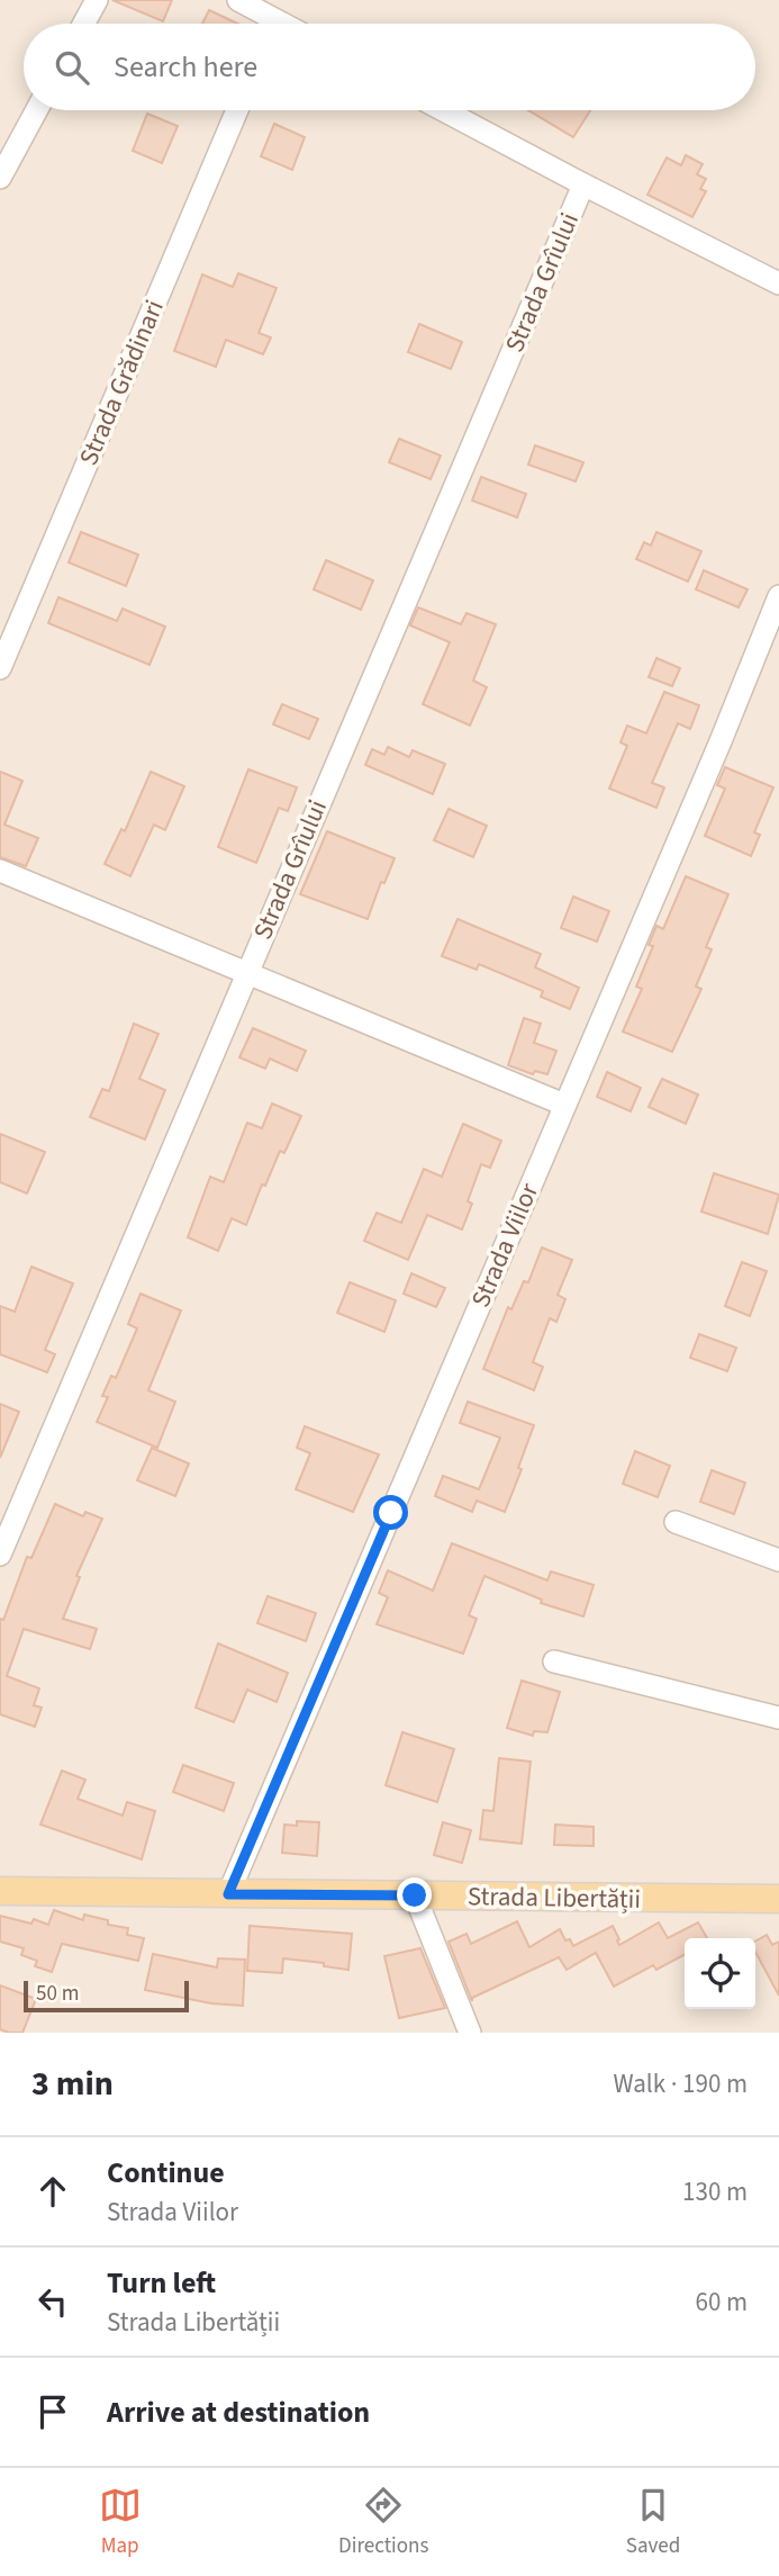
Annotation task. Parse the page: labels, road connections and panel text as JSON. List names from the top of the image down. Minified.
{"streets":{"main road":["Strada Libertății"],"street":["Strada Grîului","Strada Grădinari","Strada Viilor"]},"crossings":[["Strada Viilor","Strada Libertății"]],"scale_bar":"50 m","page":{"search":"Search here","scale":"50 m","heading":["3 min","Walk · 190 m"],"list":[["Continue","Strada Viilor","130 m"],["Turn left","Strada Libertății","60 m"],"Arrive at destination"],"nav":["Map","Directions","Saved"]}}
